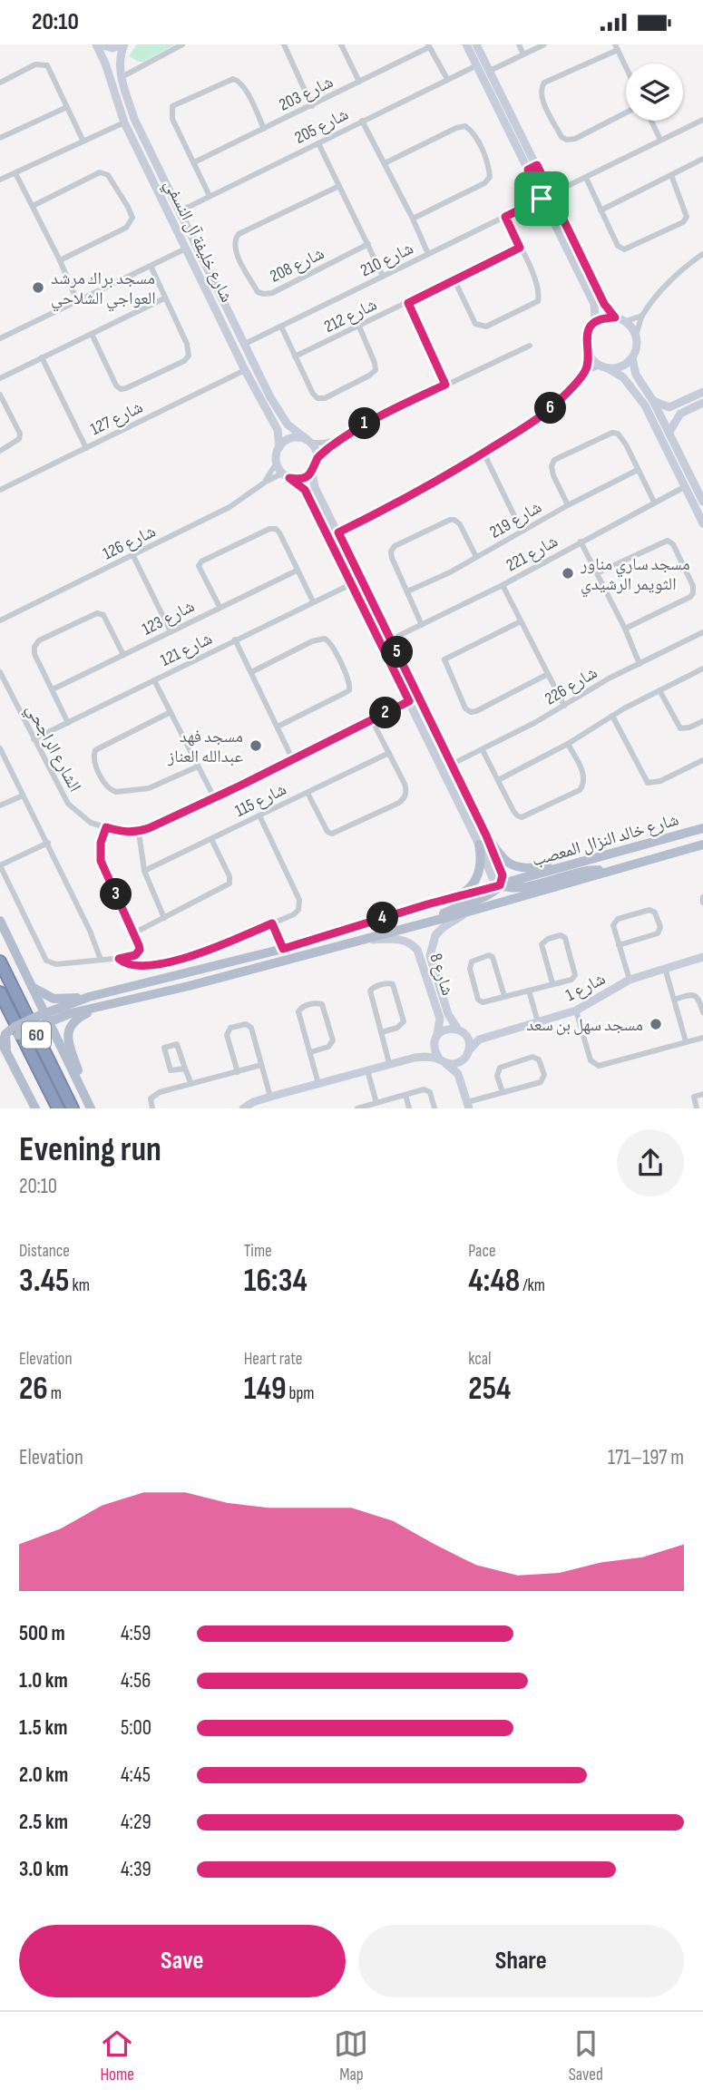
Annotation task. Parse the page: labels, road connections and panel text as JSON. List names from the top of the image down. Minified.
{"streets":{"highway":["60"],"main road":["شارع خالد النزال المعصب"],"street":["شارع 203","شارع 205","شارع خليفة آل النسفي","شارع 210","شارع 208","شارع 212","شارع 127","شارع 219","شارع 126","شارع 221","شارع 123","شارع 121","شارع 226","الشارع الراجحي","شارع 115","شارع 8","شارع 1"]},"crossings":[["شارع 205","شارع خليفة آل النسفي"],["شارع خليفة آل النسفي","شارع 210"],["شارع خليفة آل النسفي","شارع 127"],["شارع خليفة آل النسفي","شارع 126"],["شارع 121","الشارع الراجحي"],["شارع خالد النزال المعصب","شارع 8"]],"places":["مسجد براك مرشد العواجي الشلاحي","مسجد ساري مناور الثويمر الرشيدي","مسجد فهد عبدالله العناز","مسجد سهل بن سعد"],"page":{"status":"20:10","pins":["6","1","5","2","3","4"],"heading":["Evening run","20:10"],"stats":[["Distance","3.45 km"],["Time","16:34"],["Pace","4:48 /km"],["Elevation","26 m"],["Heart rate","149 bpm"],["kcal","254"]],"chart":["Elevation","171–197 m"],"list":[{"name":"500 m","note":"4:59"},{"name":"1.0 km","note":"4:56"},{"name":"1.5 km","note":"5:00"},{"name":"2.0 km","note":"4:45"},{"name":"2.5 km","note":"4:29"},{"name":"3.0 km","note":"4:39"}],"buttons":["Save","Share"],"tabs":["Home","Map","Saved"]}}
